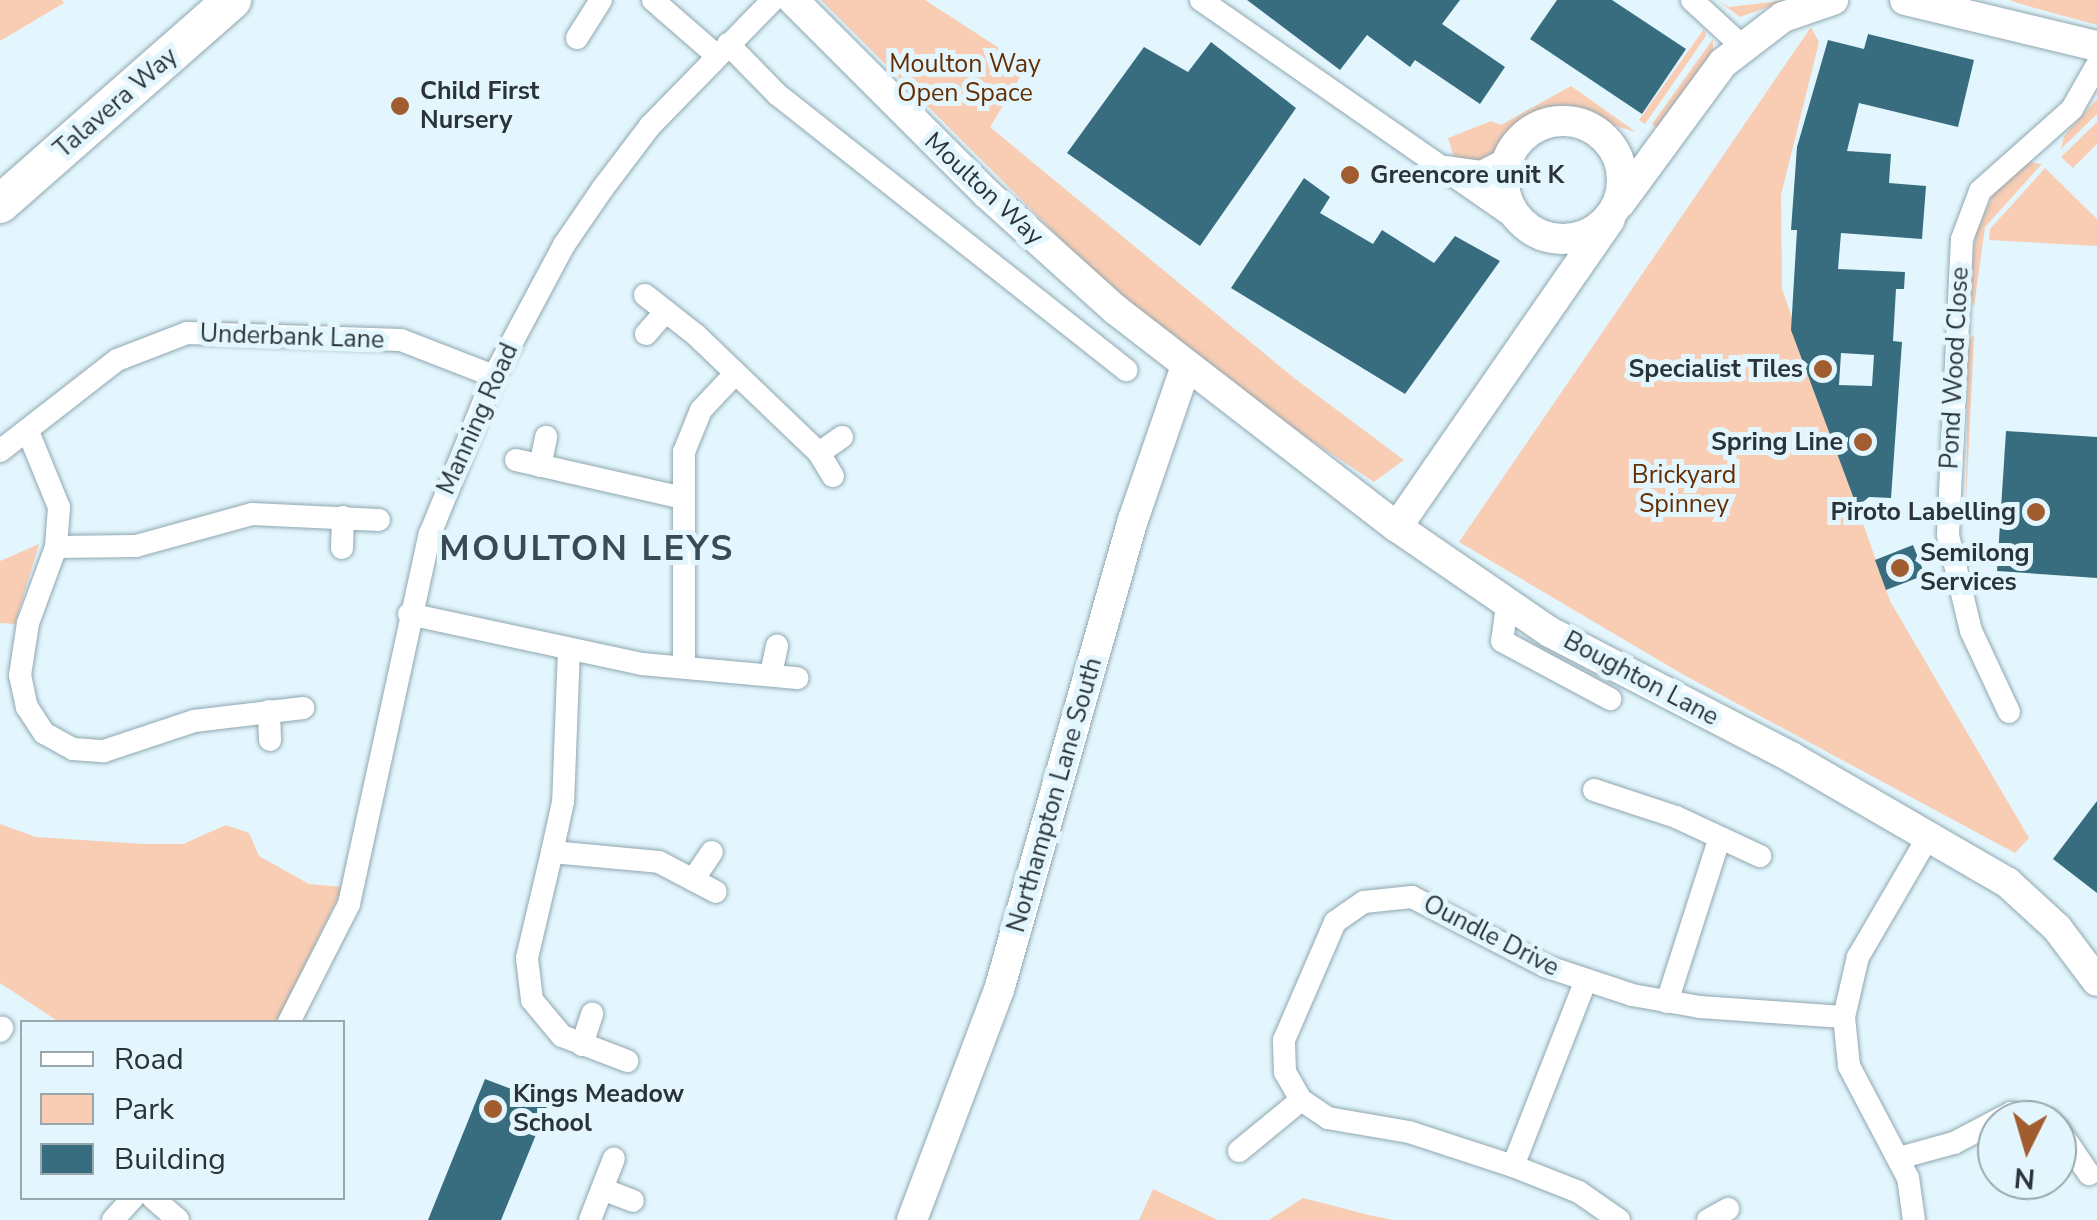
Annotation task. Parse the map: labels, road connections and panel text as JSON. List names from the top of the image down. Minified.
{"streets":{"main road":["Talavera Way"],"street":["Moulton Way","Underbank Lane","Pond Wood Close","Manning Road","Boughton Lane","Northampton Lane South","Oundle Drive"]},"crossings":[["Moulton Way","Boughton Lane"],["Moulton Way","Northampton Lane South"],["Underbank Lane","Manning Road"],["Boughton Lane","Northampton Lane South"]],"districts":["MOULTON LEYS"],"parks":["Moulton Way Open Space","Brickyard Spinney"],"places":["Child First Nursery","Greencore unit K","Specialist Tiles","Spring Line","Piroto Labelling","Semilong Services","Kings Meadow School"],"legend":["Road","Park","Building"],"north":"bottom"}
